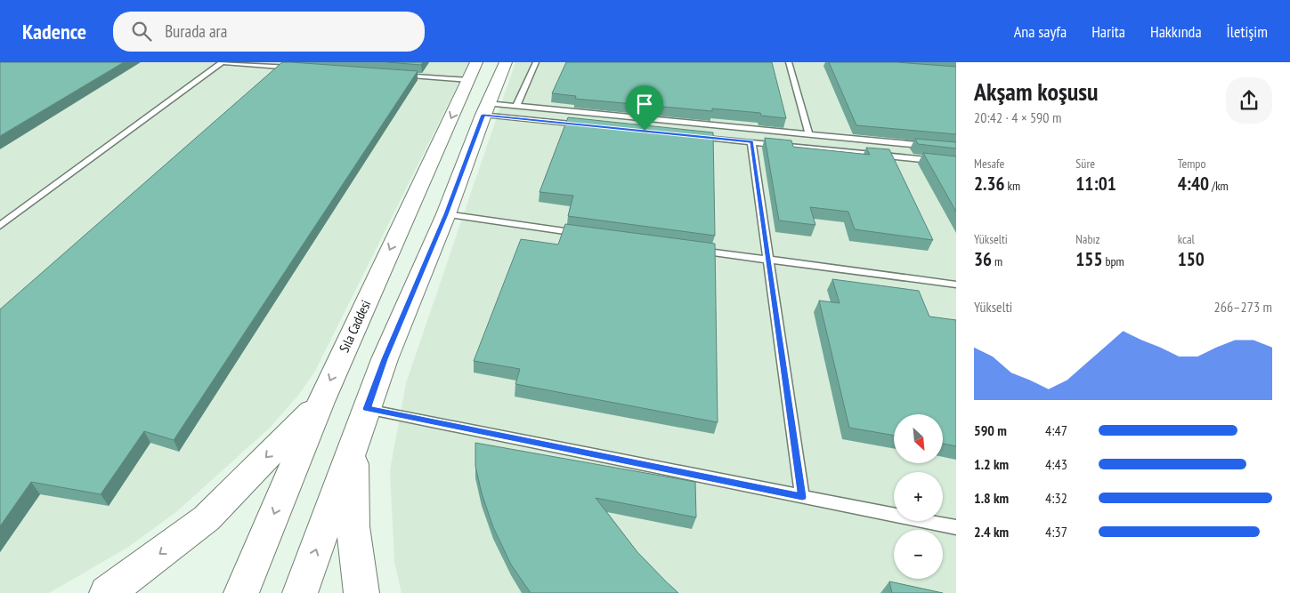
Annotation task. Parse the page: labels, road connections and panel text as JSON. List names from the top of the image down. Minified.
{"streets":{"street":["Sıla Caddesi"]},"north":"bottom right","page":{"header":"Kadence","search":"Burada ara","nav":["Ana sayfa","Harita","Hakkında","İletişim"],"heading":["Akşam koşusu","20:42 · 4 × 590 m"],"stats":[["Mesafe","2.36 km"],["Süre","11:01"],["Tempo","4:40 /km"],["Yükselti","36 m"],["Nabız","155 bpm"],["kcal","150"]],"chart":["Yükselti","266–273 m"],"list":[{"name":"590 m","note":"4:47"},{"name":"1.2 km","note":"4:43"},{"name":"1.8 km","note":"4:32"},{"name":"2.4 km","note":"4:37"}],"map_buttons":["+","−"]}}
